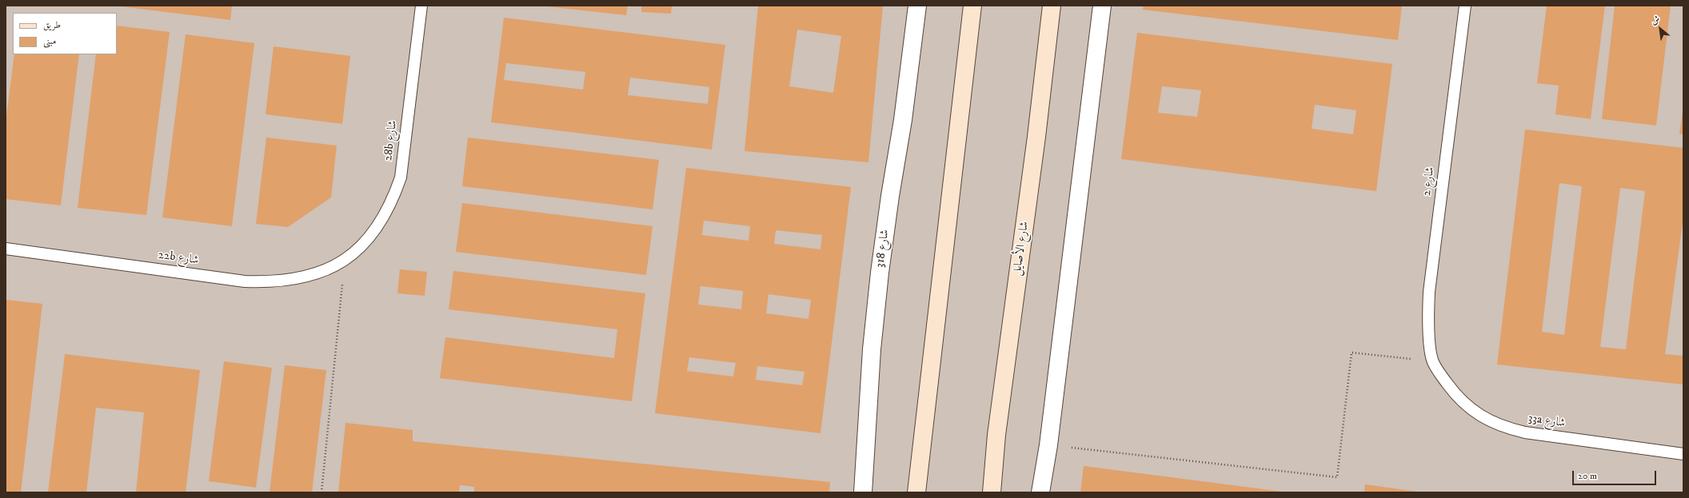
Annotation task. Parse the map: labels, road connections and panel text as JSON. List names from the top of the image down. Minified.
{"streets":{"main road":["شارع الأصايل"],"street":["شارع 318"],"lane":["28b شارع","شارع 2","22b شارع","33a شارع"]},"crossings":[["28b شارع","22b شارع"],["شارع 2","33a شارع"]],"legend":["طريق","مبنى"],"scale_bar":"20 m","north":"top left"}
